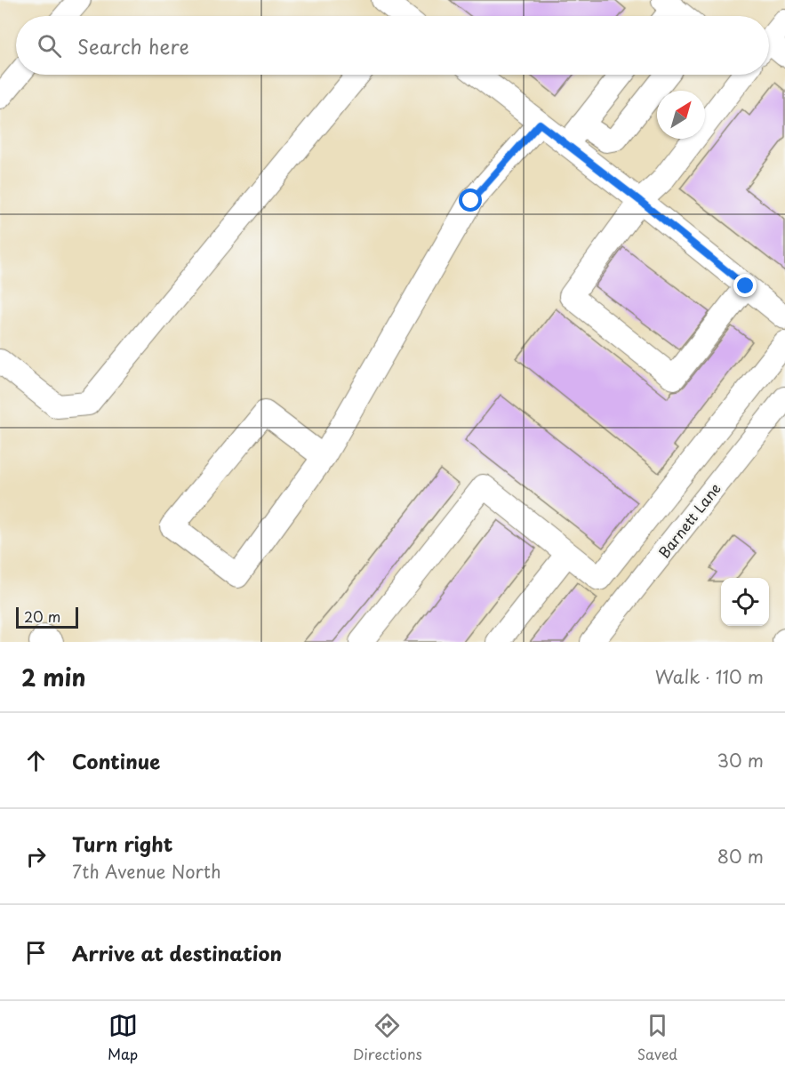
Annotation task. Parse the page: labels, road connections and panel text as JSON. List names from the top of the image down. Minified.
{"streets":{"street":["Barnett Lane"]},"scale_bar":"20 m","north":"top right","page":{"search":"Search here","scale":"20 m","heading":["2 min","Walk · 110 m"],"list":[["Continue","30 m"],["Turn right","7th Avenue North","80 m"],"Arrive at destination"],"nav":["Map","Directions","Saved"]}}
